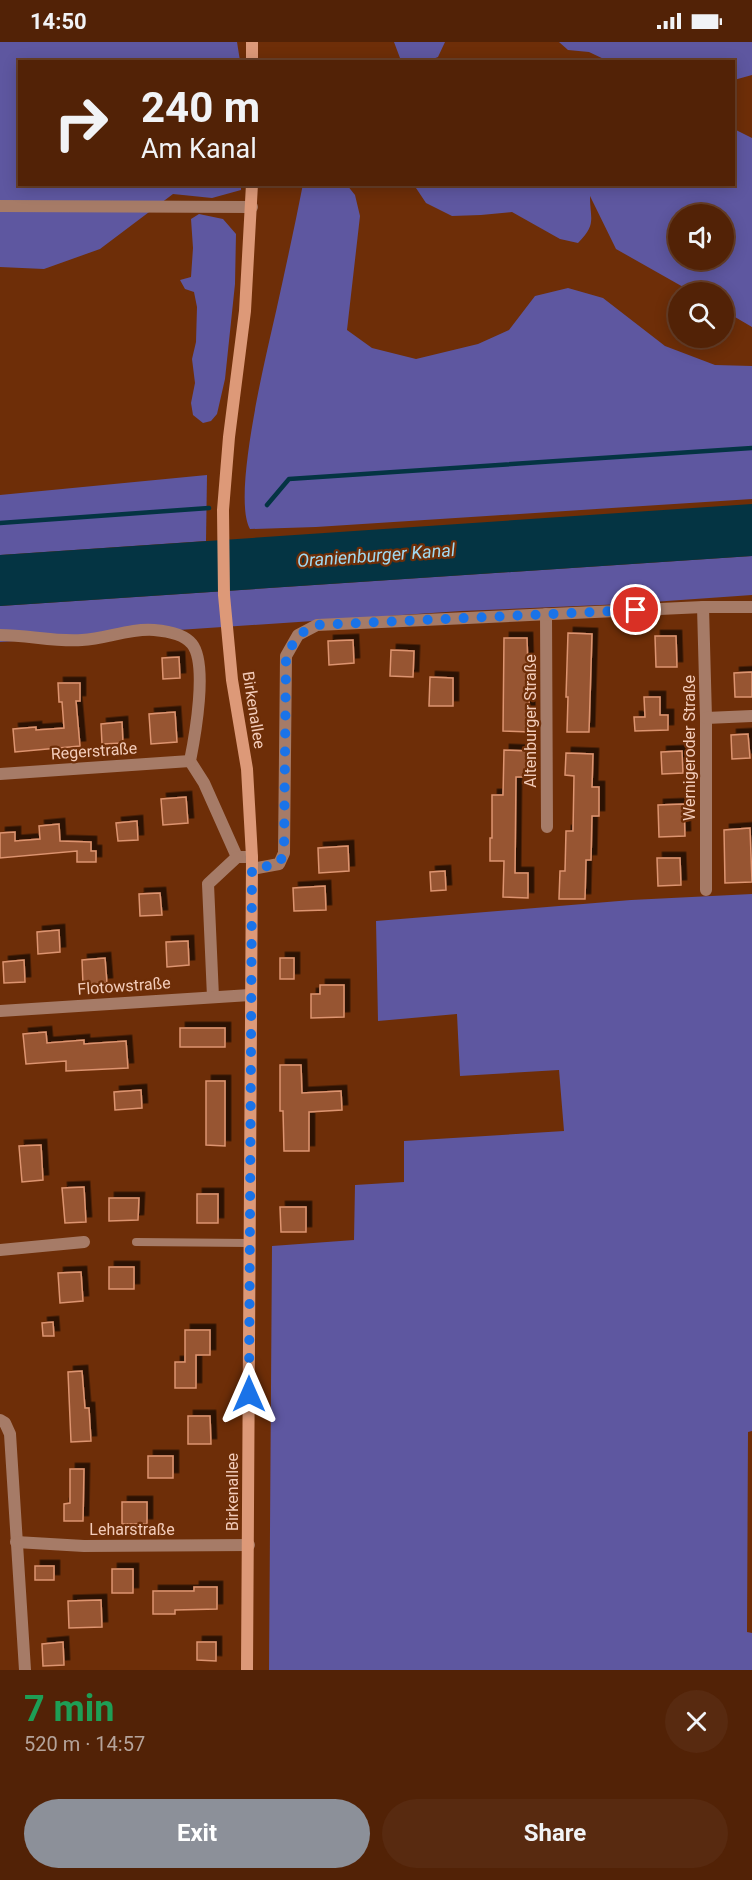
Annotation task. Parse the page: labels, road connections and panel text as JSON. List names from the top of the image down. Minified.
{"streets":{"street":["Birkenallee","Altenburger Straße","Wernigeroder Straße","Regerstraße","Flotowstraße","Leharstraße"]},"crossings":[["Birkenallee","Flotowstraße"],["Birkenallee","Leharstraße"]],"water":["Oranienburger Kanal"],"page":{"status":"14:50","turn":["240 m","Am Kanal"],"heading":["7 min","520 m · 14:57"],"buttons":["Exit","Share"]}}
